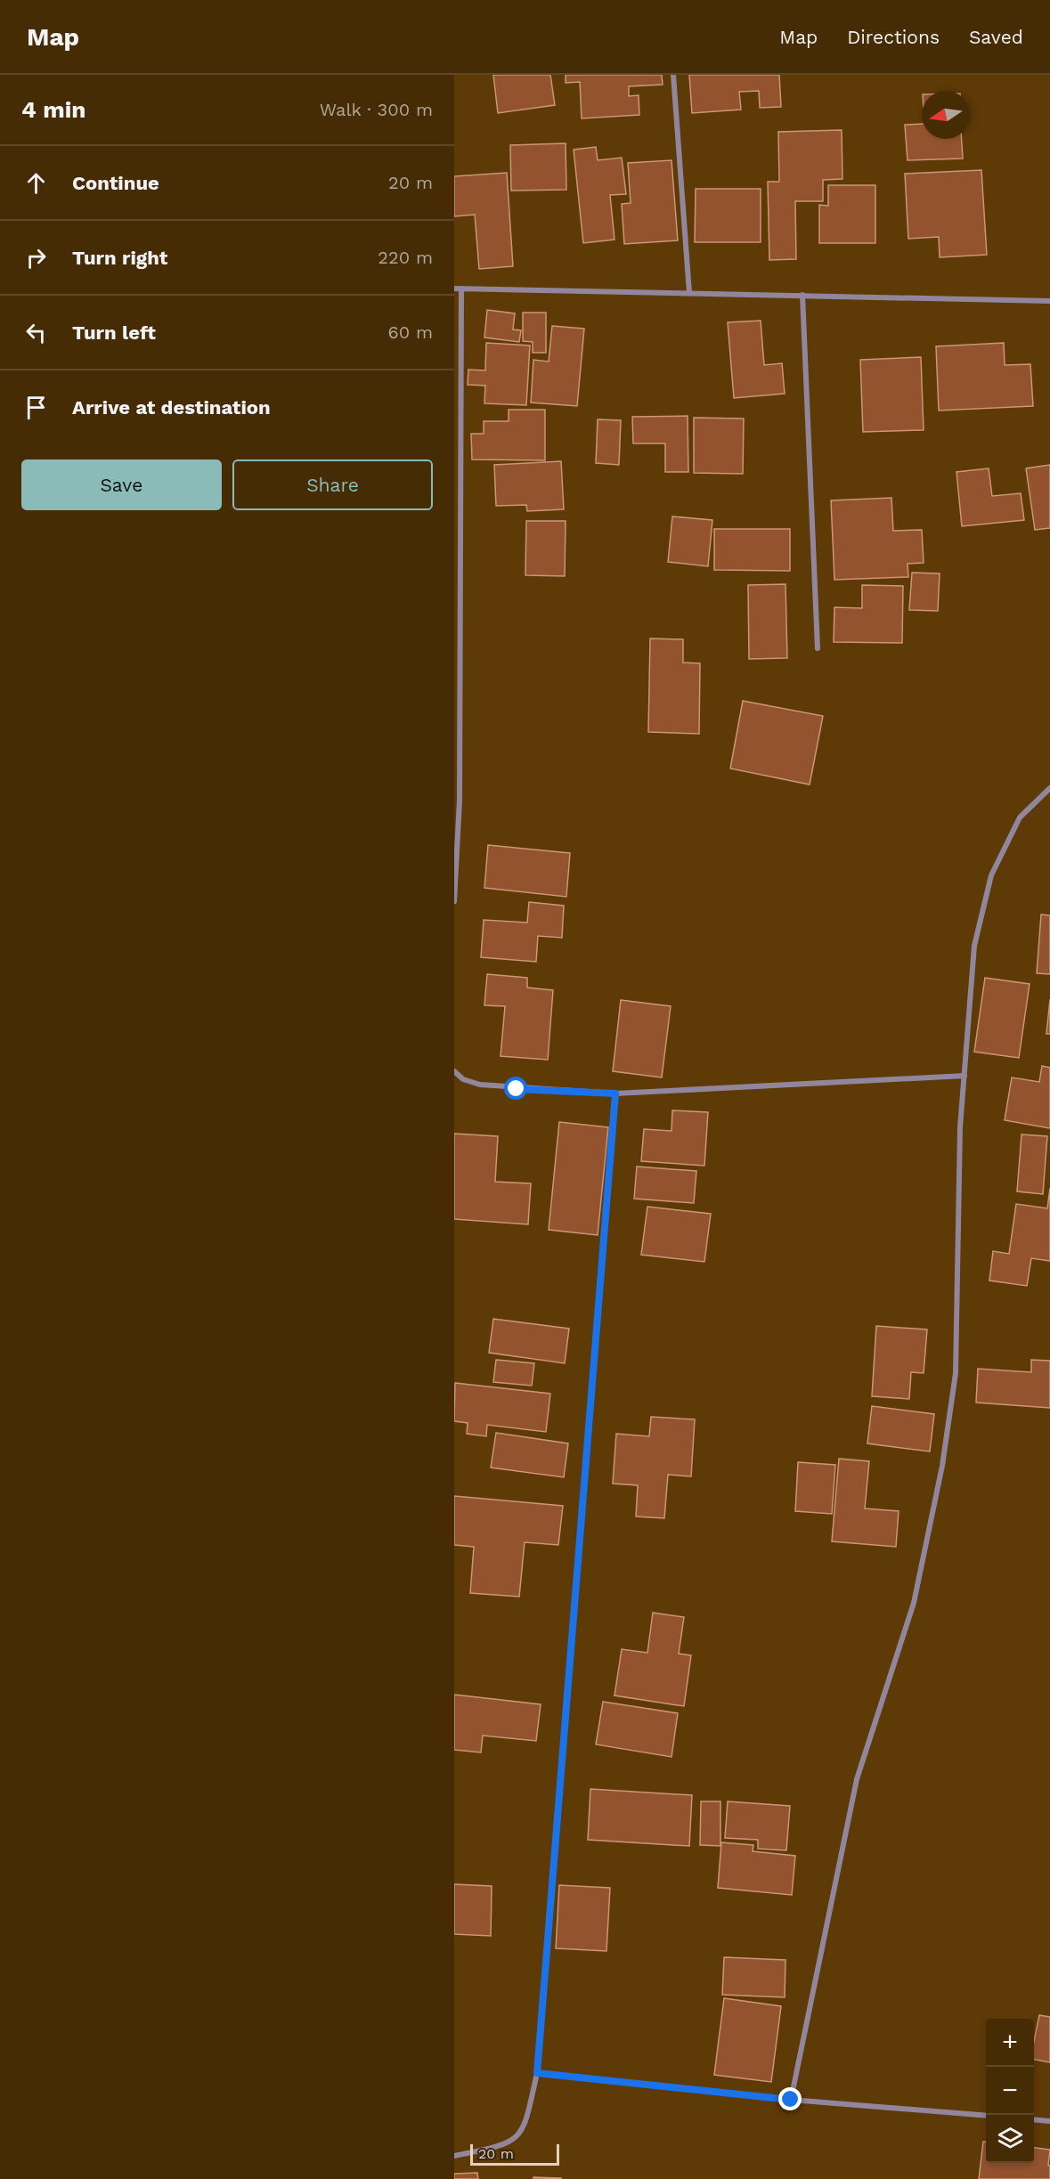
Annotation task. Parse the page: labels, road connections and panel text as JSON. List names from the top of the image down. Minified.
{"scale_bar":"20 m","north":"left","page":{"header":"Map","nav":["Map","Directions","Saved"],"heading":["4 min","Walk · 300 m"],"list":[["Continue","20 m"],["Turn right","220 m"],["Turn left","60 m"],"Arrive at destination"],"buttons":["Save","Share"],"map_buttons":["+","−"],"scale":"20 m"}}
